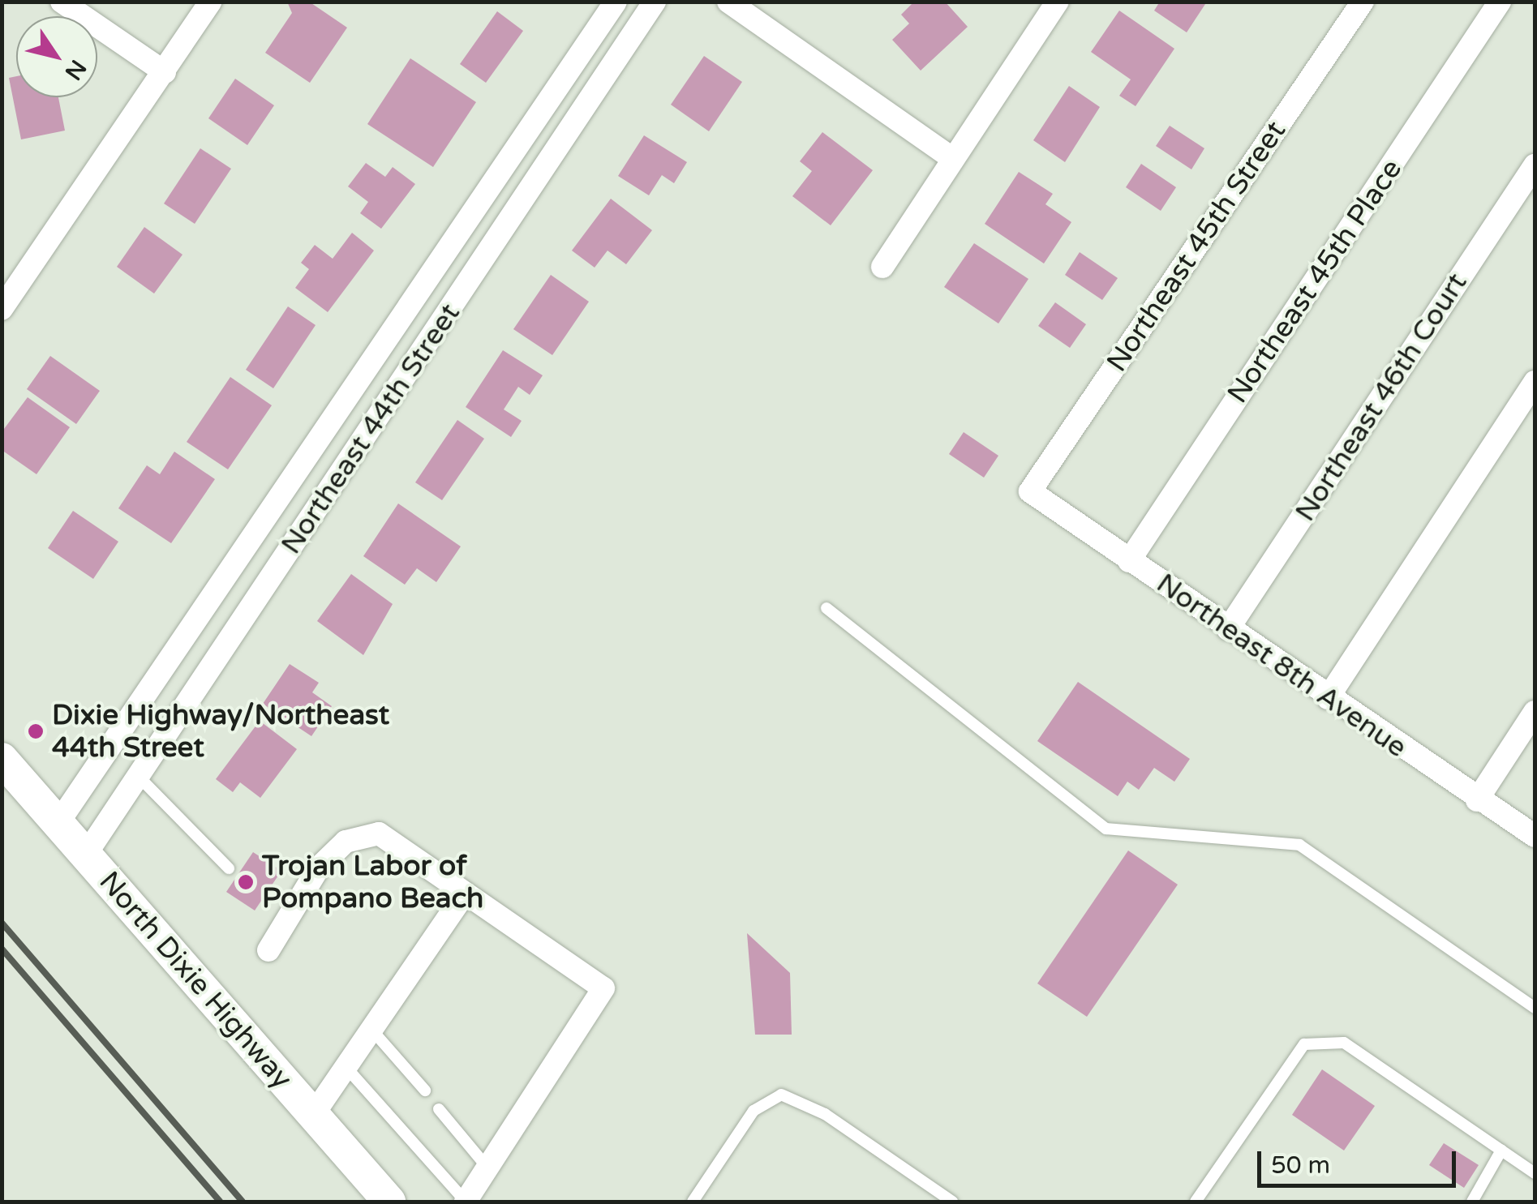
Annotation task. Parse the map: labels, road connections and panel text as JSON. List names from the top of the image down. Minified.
{"streets":{"main road":["North Dixie Highway"],"street":["Northeast 45th Street","Northeast 45th Place","Northeast 46th Court","Northeast 44th Street","Northeast 8th Avenue"]},"crossings":[["Northeast 45th Street","Northeast 8th Avenue"],["Northeast 45th Place","Northeast 8th Avenue"],["Northeast 46th Court","Northeast 8th Avenue"],["Northeast 44th Street","North Dixie Highway"]],"places":["Dixie Highway/Northeast 44th Street","Trojan Labor of Pompano Beach"],"scale_bar":"50 m","north":"bottom right"}
